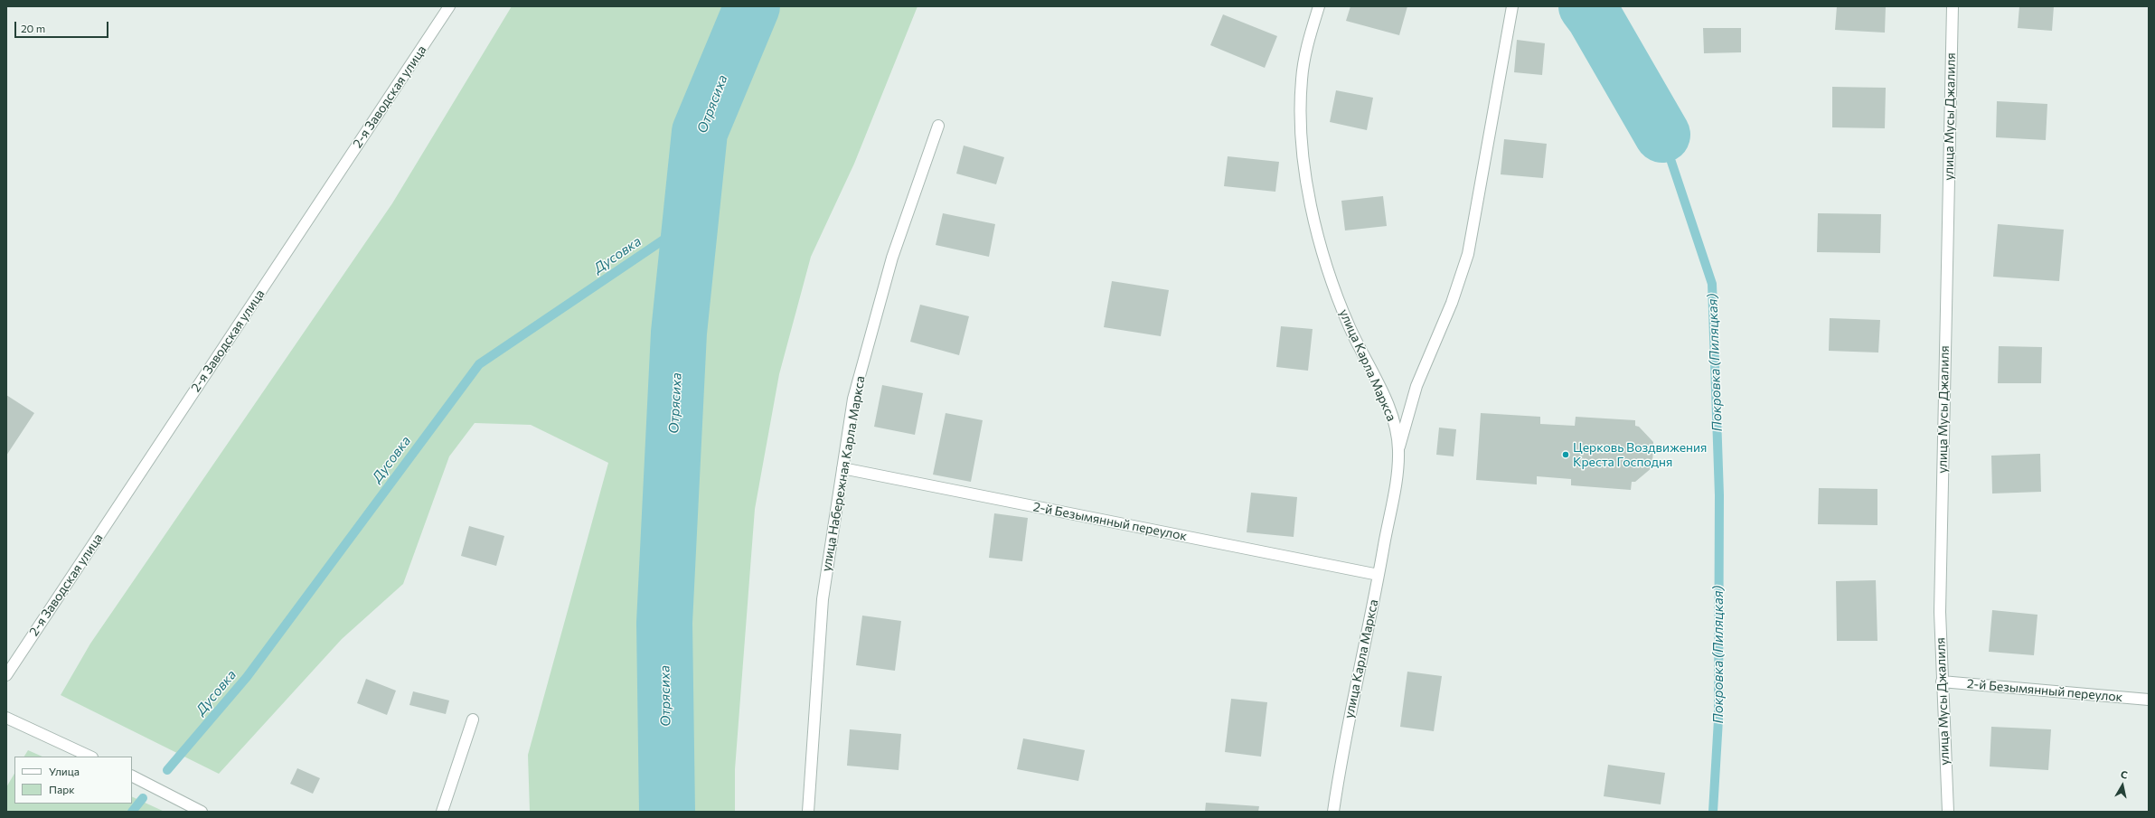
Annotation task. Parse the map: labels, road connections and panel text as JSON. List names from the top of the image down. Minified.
{"streets":{"street":["2-я Заводская улица","улица Мусы Джалиля","улица Карла Маркса","улица Набережная Карла Маркса","2-й Безымянный переулок"]},"crossings":[["улица Мусы Джалиля","2-й Безымянный переулок"],["улица Карла Маркса","2-й Безымянный переулок"],["улица Набережная Карла Маркса","2-й Безымянный переулок"]],"water":["Отрясиха","Дусовка","Покровка (Пиляцкая)"],"places":["Церковь Воздвижения Креста Господня"],"legend":["Улица","Парк"],"scale_bar":"20 m","north":"top"}
